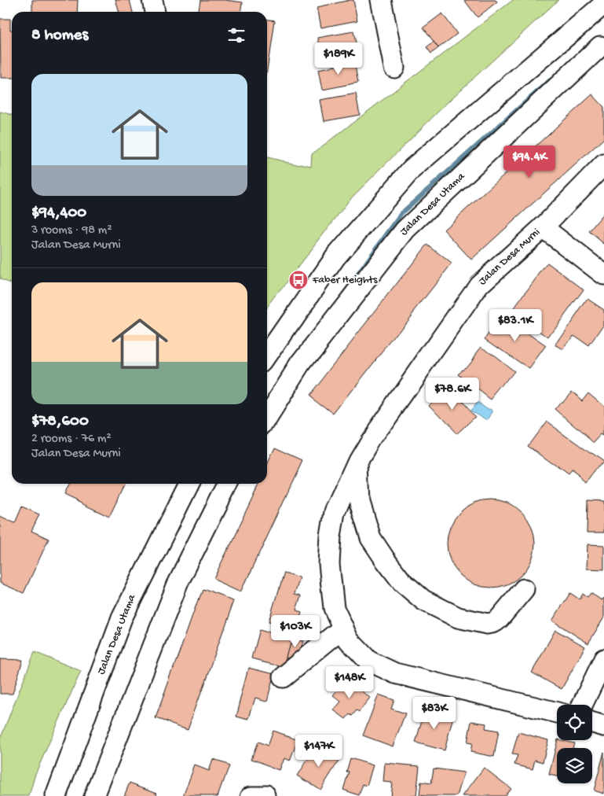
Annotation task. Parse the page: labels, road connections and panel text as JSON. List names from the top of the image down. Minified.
{"streets":{"street":["Jalan Desa Utama","Jalan Desa Murni"]},"places":{"bus stop":["Faber Heights"]},"page":{"heading":"8 homes","price":["$189K","$94.4K","$83.1K","$78.6K","$103K","$148K","$83K","$147K"],"list":[{"name":"$94,400","note":"3 rooms · 98 m² · Jalan Desa Murni"},{"name":"$78,600","note":"2 rooms · 76 m² · Jalan Desa Murni"}]}}
